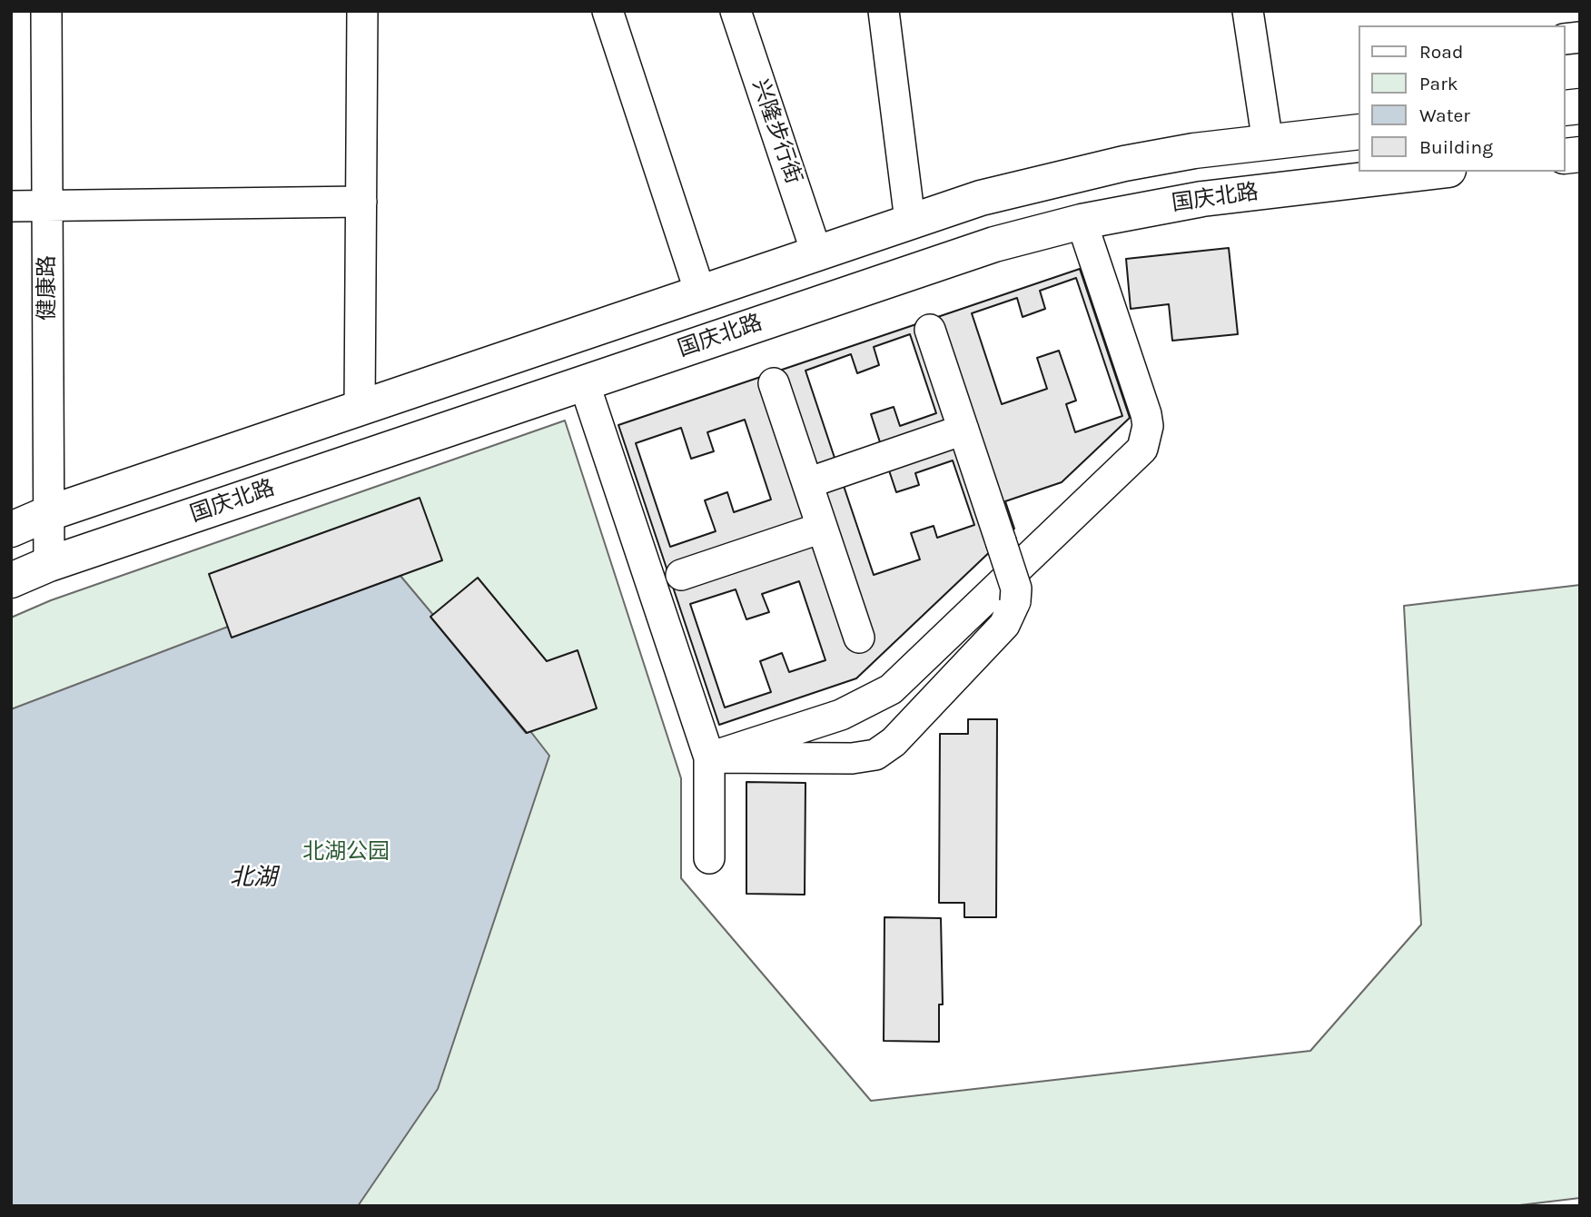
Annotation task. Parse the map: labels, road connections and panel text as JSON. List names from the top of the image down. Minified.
{"streets":{"main road":["国庆北路"],"street":["兴隆步行街","健康路"]},"crossings":[["国庆北路","健康路"]],"water":["北湖"],"parks":["北湖公园"],"legend":["Road","Park","Water","Building"]}
